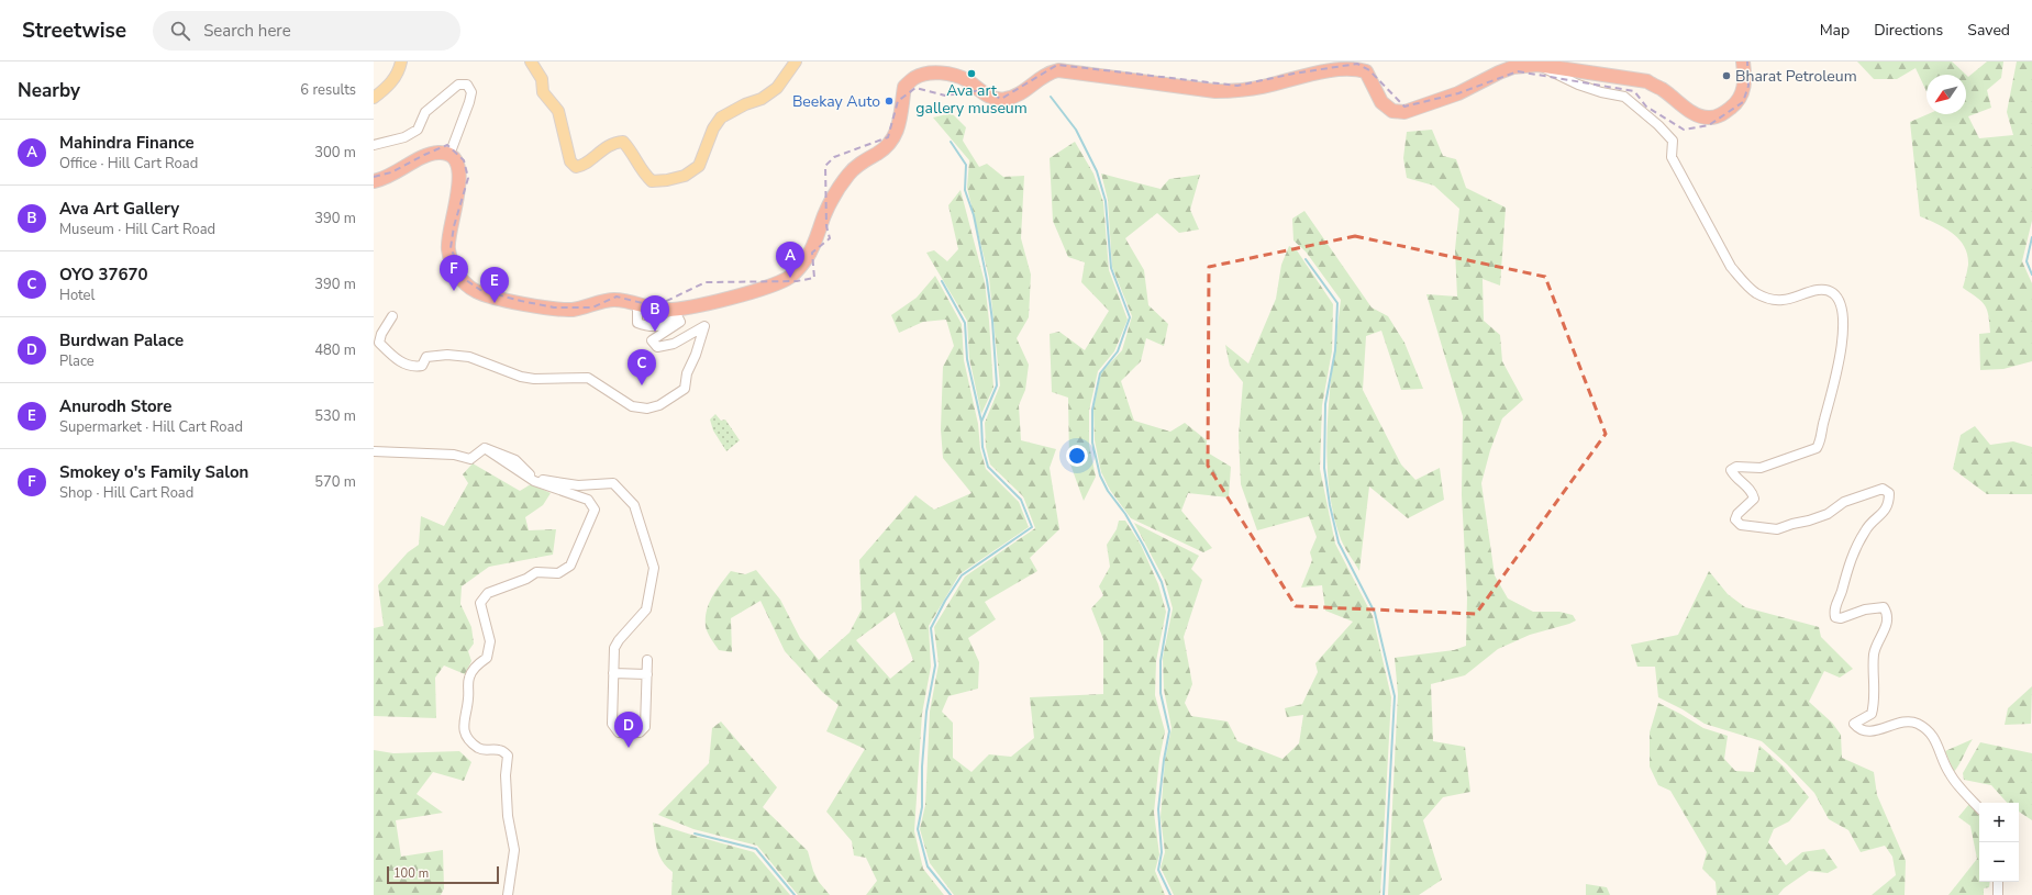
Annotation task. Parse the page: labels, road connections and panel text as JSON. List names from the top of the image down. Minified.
{"places":["Ava art gallery museum","Bharat Petroleum","Beekay Auto"],"scale_bar":"100 m","north":"bottom left","page":{"header":"Streetwise","search":"Search here","nav":["Map","Directions","Saved"],"heading":["Nearby","6 results"],"list":[{"mark":"A","name":"Mahindra Finance","note":"Office · Hill Cart Road","value":"300 m"},{"mark":"B","name":"Ava Art Gallery","note":"Museum · Hill Cart Road","value":"390 m"},{"mark":"C","name":"OYO 37670","note":"Hotel","value":"390 m"},{"mark":"D","name":"Burdwan Palace","note":"Place","value":"480 m"},{"mark":"E","name":"Anurodh Store","note":"Supermarket · Hill Cart Road","value":"530 m"},{"mark":"F","name":"Smokey o's Family Salon","note":"Shop · Hill Cart Road","value":"570 m"}],"pins":["A","F","E","B","C","D"],"map_buttons":["+","−"],"scale":"100 m"}}
